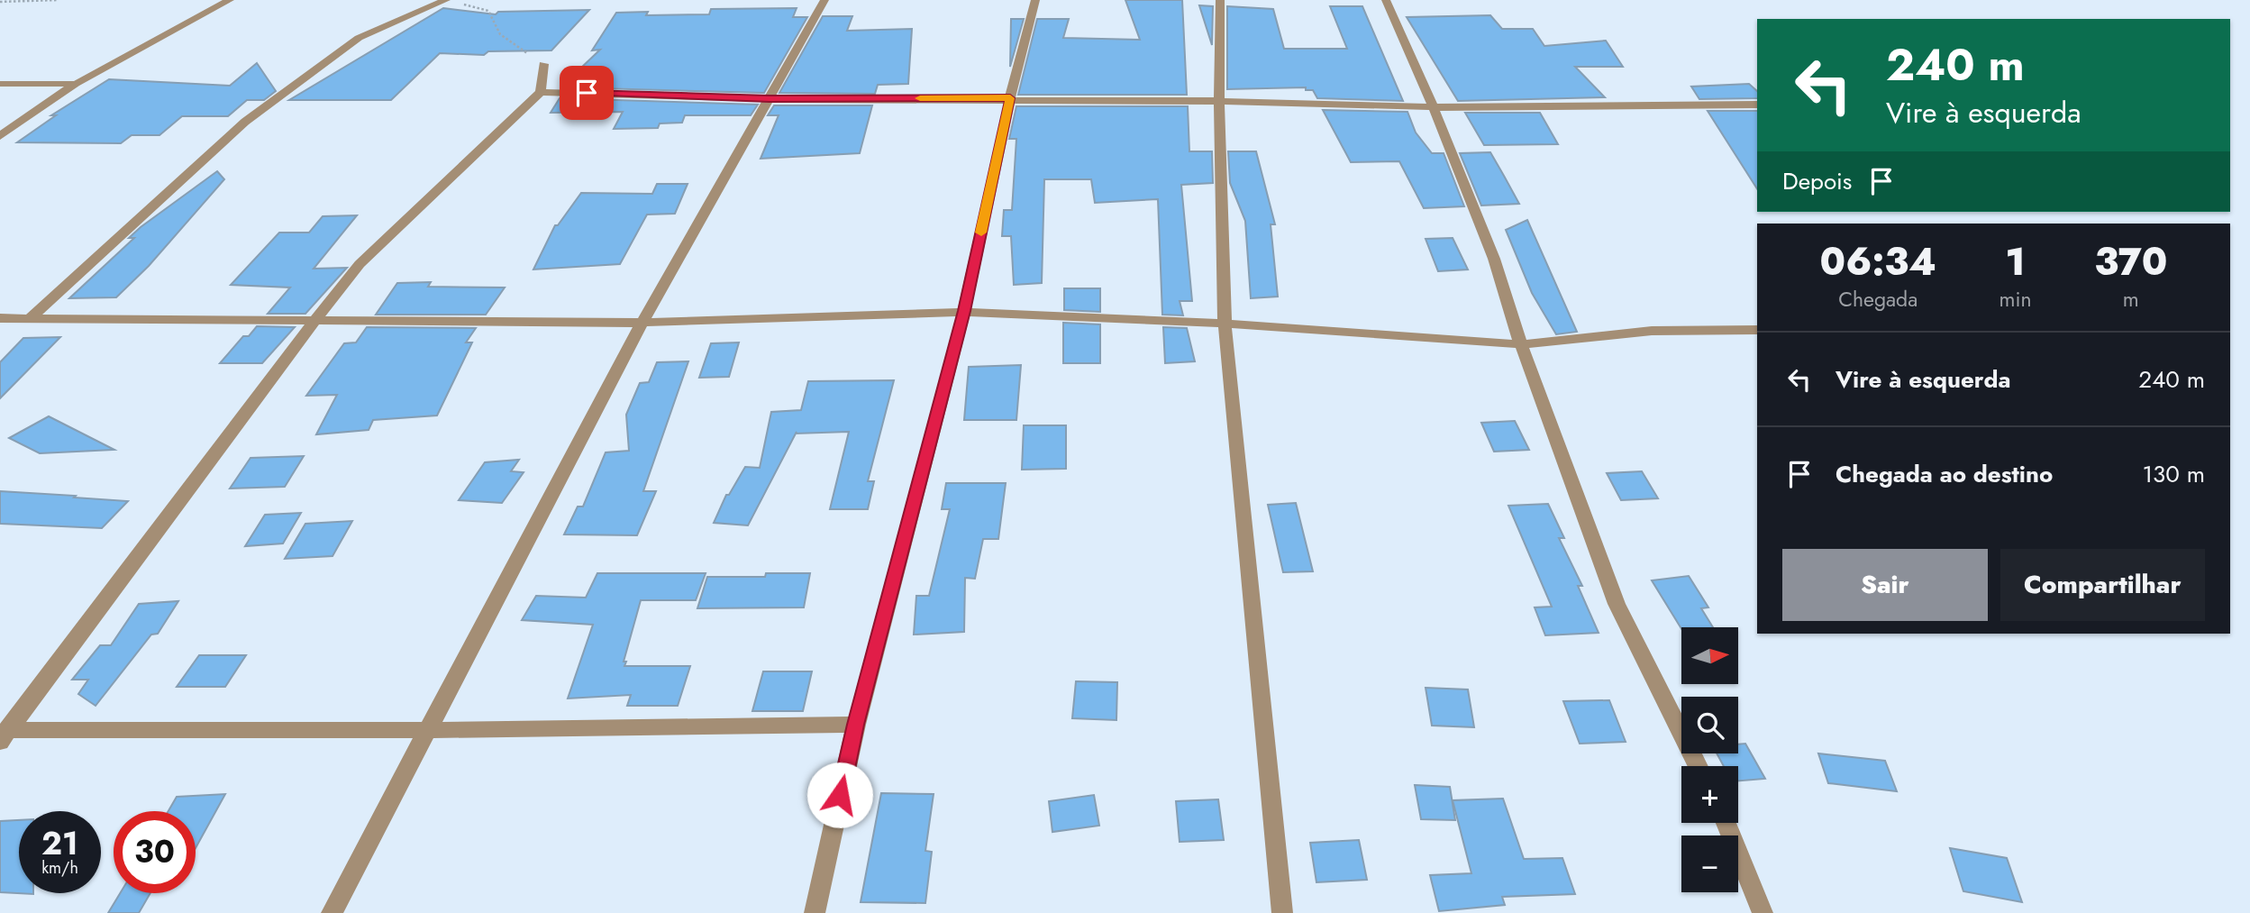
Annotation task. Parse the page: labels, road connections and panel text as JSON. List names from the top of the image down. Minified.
{"north":"right","page":{"turn":["240 m","Vire à esquerda"],"then":"Depois","eta":["06:34","Chegada","1","min","370","m"],"list":[{"name":"Vire à esquerda","value":"240 m"},{"name":"Chegada ao destino","value":"130 m"}],"buttons":["Sair","Compartilhar"],"map_buttons":["+","−"],"speed":"21 km/h","limit":"30"}}
